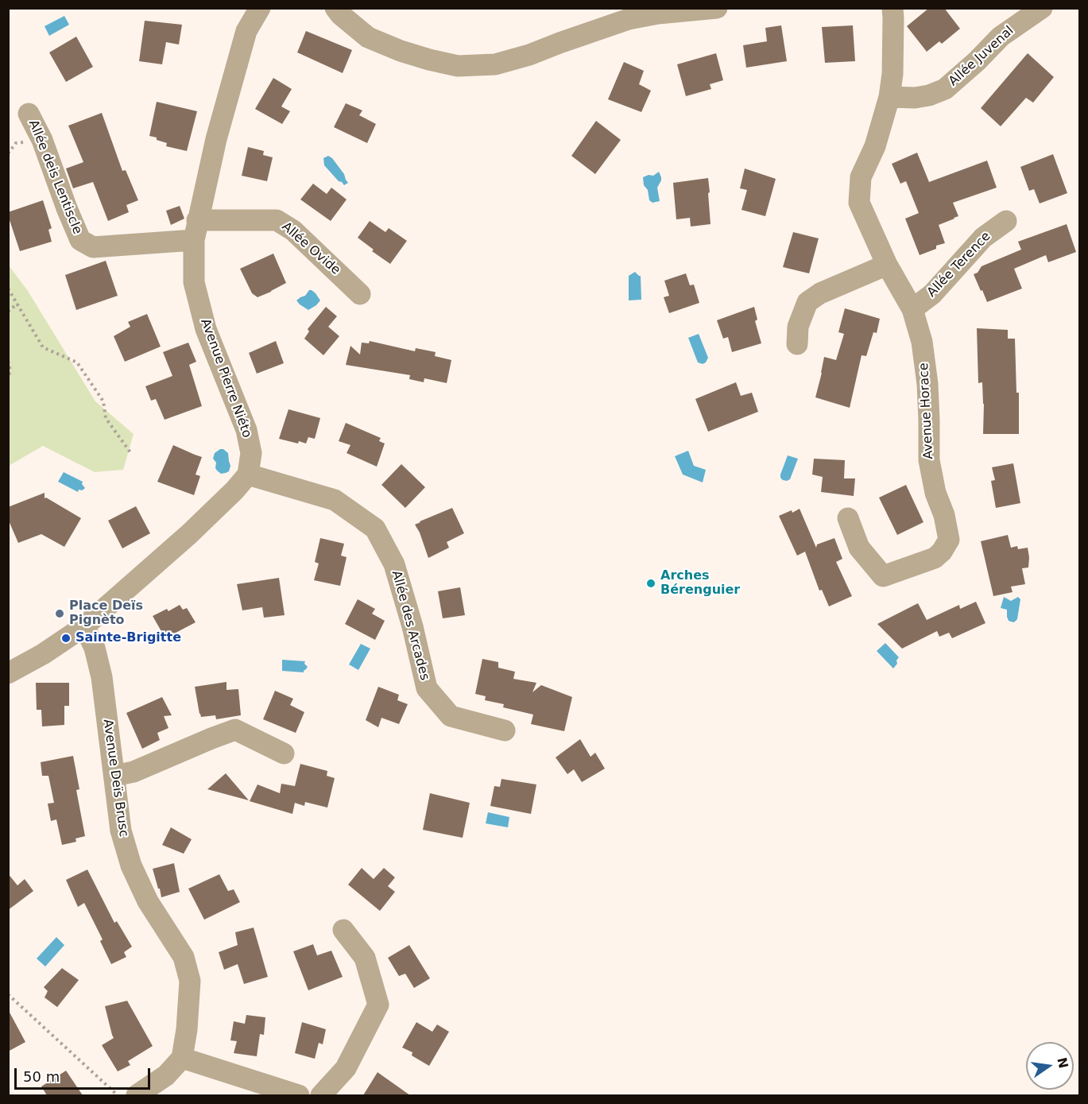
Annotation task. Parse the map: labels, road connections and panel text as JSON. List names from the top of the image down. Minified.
{"streets":{"street":["Allée Juvenal","Allée deis Lentiscle","Allée Ovide","Allée Terence","Avenue Pierre Niéto","Avenue Horace","Allée des Arcades","Avenue Deïs Brusc"]},"crossings":[["Allée Juvenal","Avenue Horace"],["Allée deis Lentiscle","Allée Ovide"],["Allée deis Lentiscle","Avenue Pierre Niéto"],["Allée Ovide","Avenue Pierre Niéto"],["Allée Terence","Avenue Horace"],["Avenue Pierre Niéto","Allée des Arcades"]],"places":["Arches Bérenguier","Place Deïs Pignèto","Sainte-Brigitte"],"scale_bar":"50 m","north":"right"}
